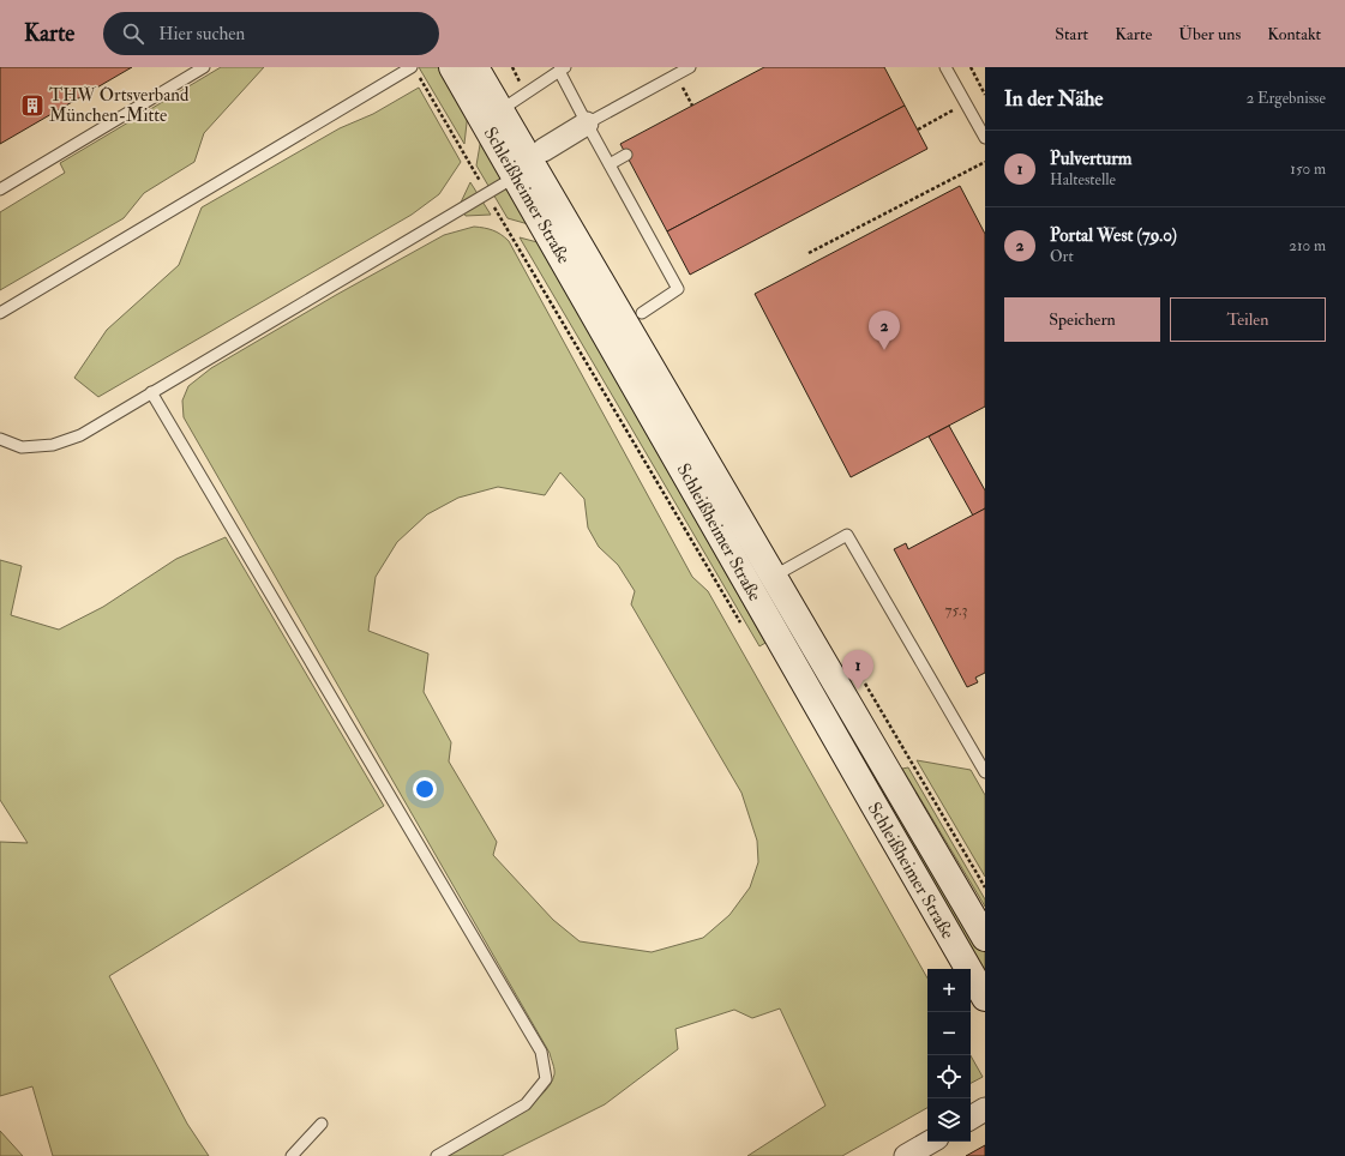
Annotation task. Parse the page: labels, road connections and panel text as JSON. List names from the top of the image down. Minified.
{"streets":{"main road":["Schleißheimer Straße"]},"places":{"building":["THW Ortsverband München-Mitte"]},"house_numbers":["75.3"],"page":{"header":"Karte","search":"Hier suchen","nav":["Start","Karte","Über uns","Kontakt"],"heading":["In der Nähe","2 Ergebnisse"],"list":[{"mark":"1","name":"Pulverturm","note":"Haltestelle","value":"150 m"},{"mark":"2","name":"Portal West (79.0)","note":"Ort","value":"210 m"}],"buttons":["Speichern","Teilen"],"pins":["2","1"],"map_buttons":["+","−"]}}
